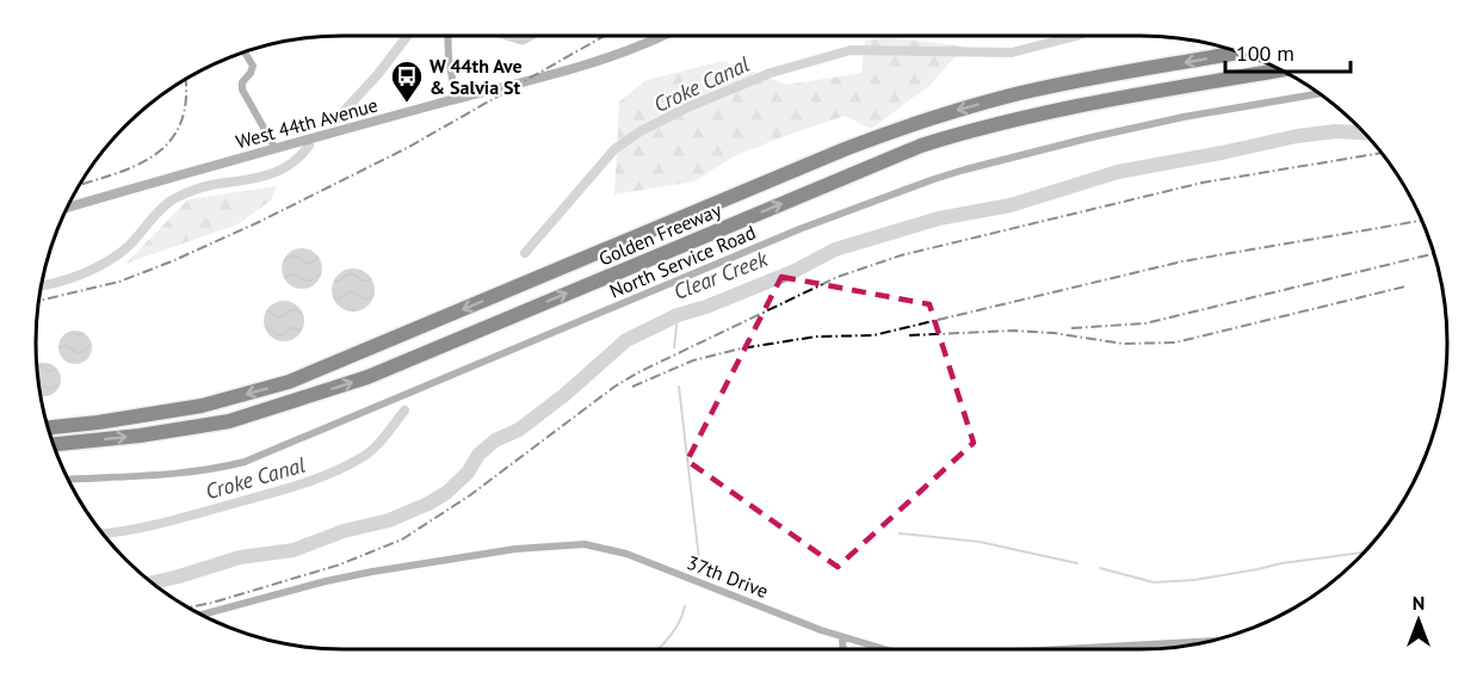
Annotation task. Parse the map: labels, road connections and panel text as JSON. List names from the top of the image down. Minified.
{"streets":{"highway":["Golden Freeway"],"street":["West 44th Avenue","North Service Road","37th Drive"]},"water":["Croke Canal","Clear Creek"],"places":{"bus stop":["W 44th Ave & Salvia St"]},"scale_bar":"100 m","north":"top"}
